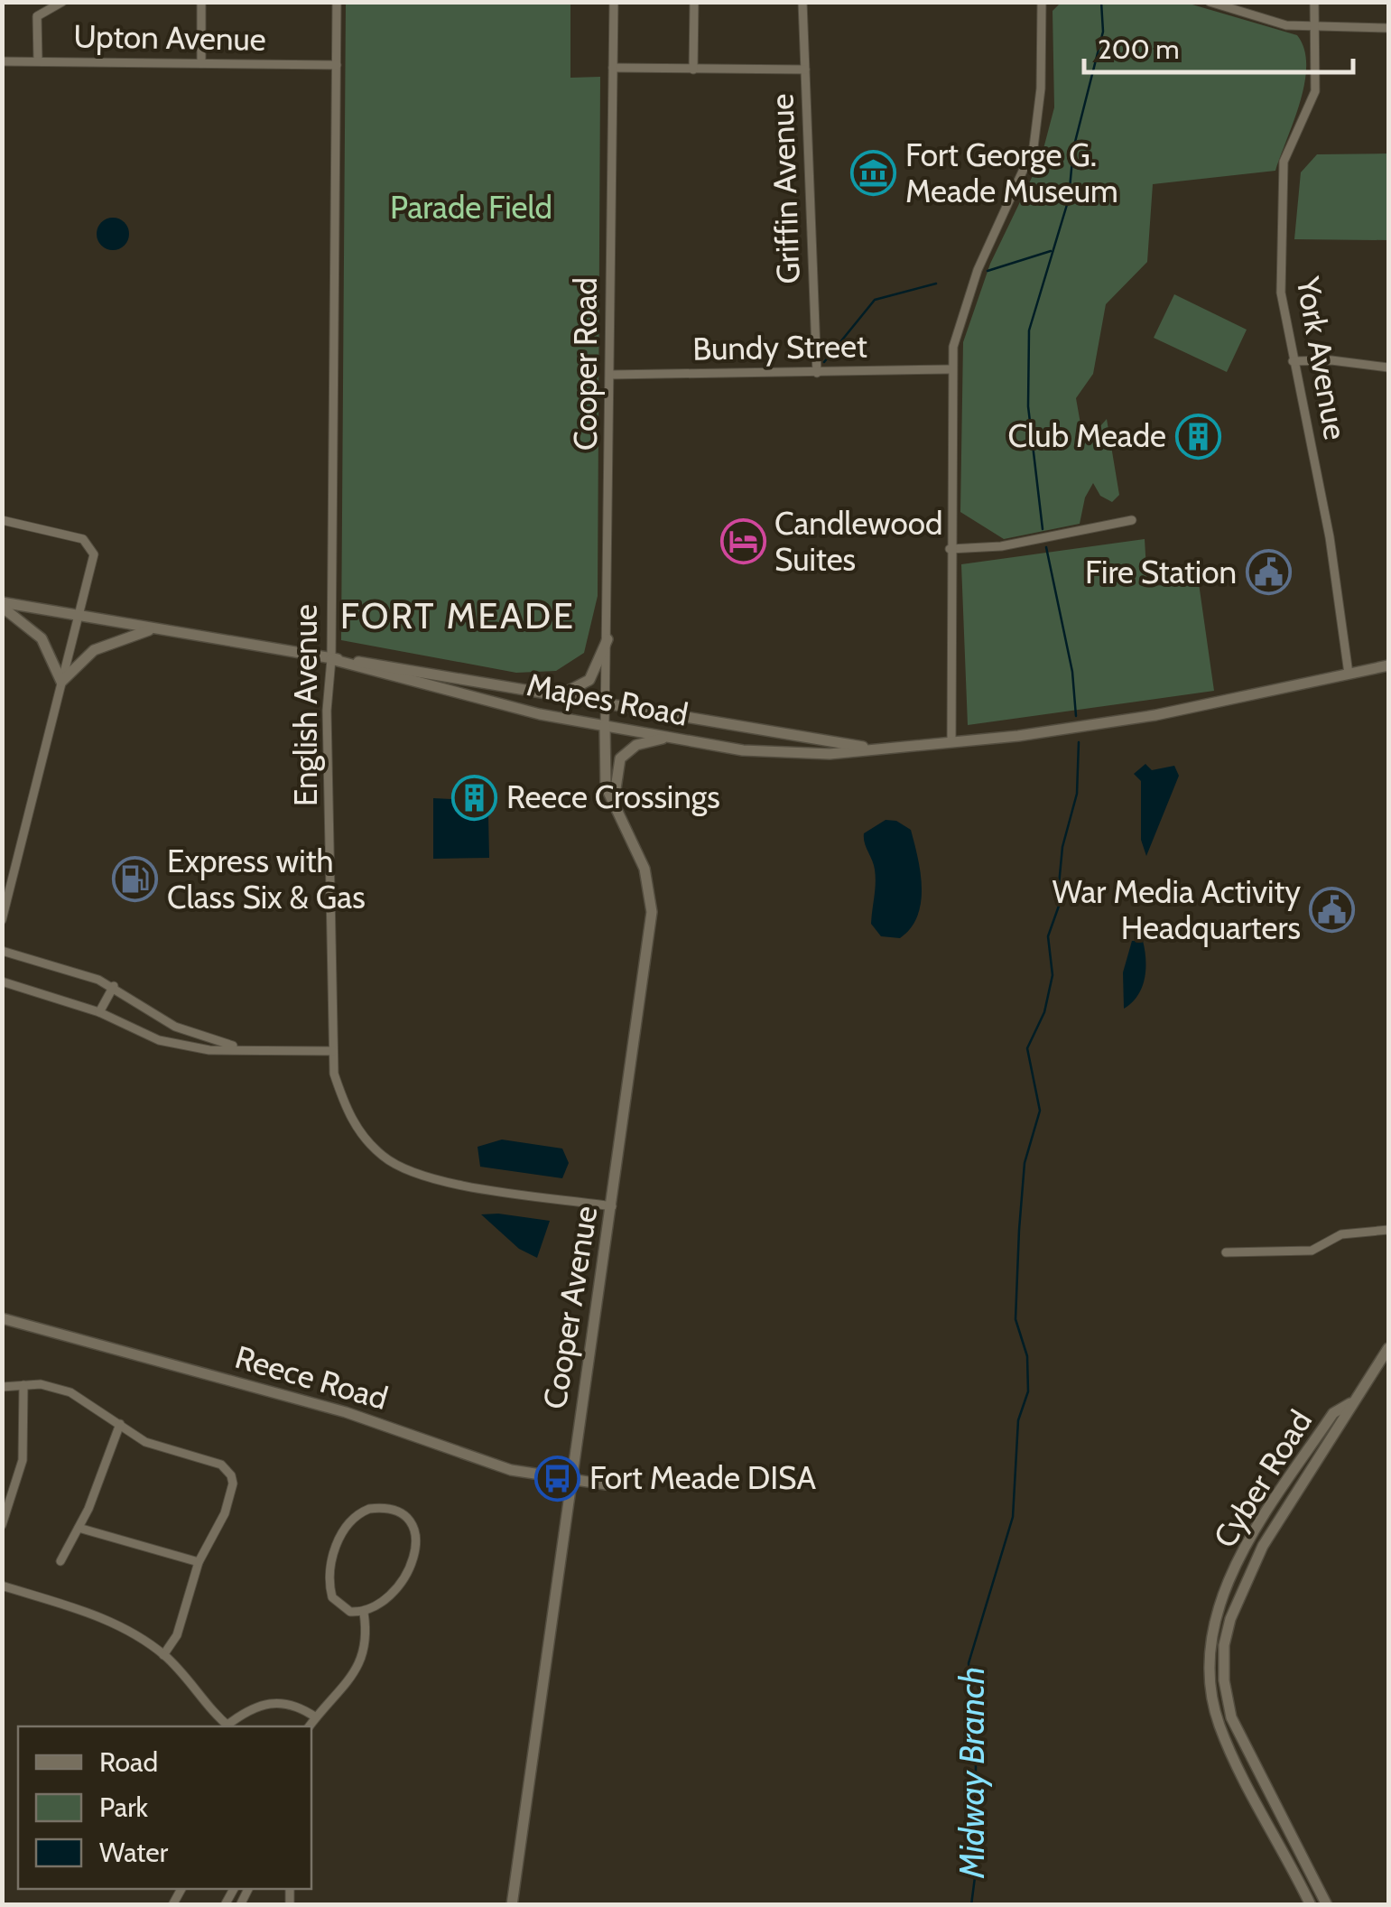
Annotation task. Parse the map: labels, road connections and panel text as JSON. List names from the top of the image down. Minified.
{"streets":{"street":["Upton Avenue","Griffin Avenue","Bundy Street","York Avenue","Cooper Road","Mapes Road","English Avenue","Cooper Avenue","Reece Road","Cyber Road"]},"crossings":[["Upton Avenue","English Avenue"],["Griffin Avenue","Bundy Street"],["Bundy Street","Cooper Road"],["York Avenue","Mapes Road"],["Cooper Road","Mapes Road"],["Cooper Road","Cooper Avenue"],["Mapes Road","English Avenue"],["Mapes Road","Cooper Avenue"],["English Avenue","Cooper Avenue"],["Cooper Avenue","Reece Road"]],"districts":["FORT MEADE"],"water":["Midway Branch"],"parks":["Parade Field"],"places":{"museum":["Fort George G. Meade Museum"],"building":["Club Meade","Reece Crossings"],"hotel":["Candlewood Suites"],"public building":["Fire Station","War Media Activity Headquarters"],"fuel station":["Express with Class Six & Gas"],"bus stop":["Fort Meade DISA"]},"legend":["Road","Park","Water"],"scale_bar":"200 m"}
